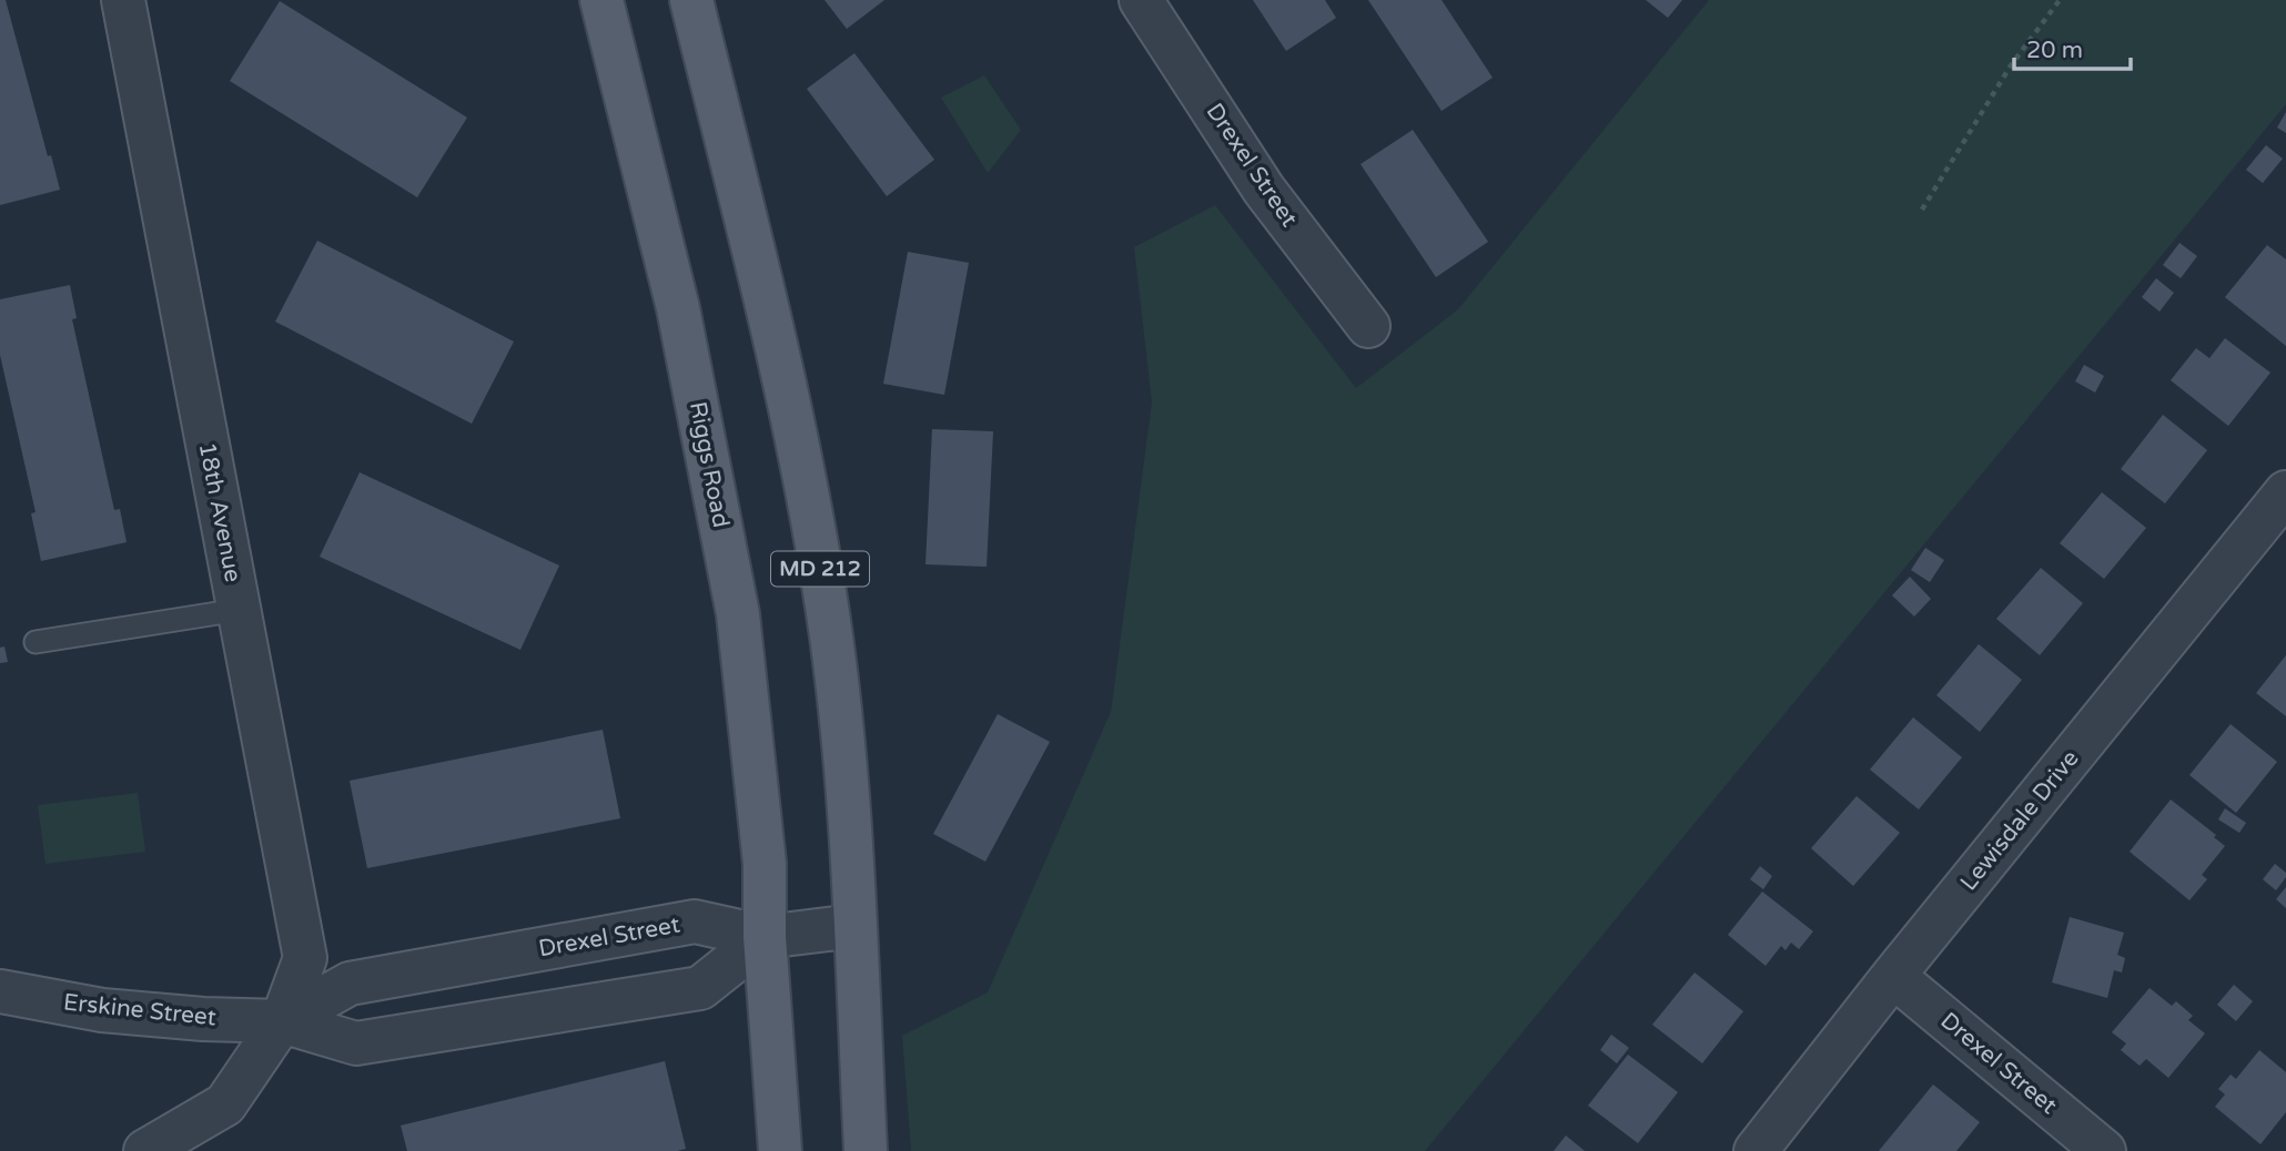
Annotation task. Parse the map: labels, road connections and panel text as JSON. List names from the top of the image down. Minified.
{"streets":{"main road":["Riggs Road","MD 212"],"street":["Drexel Street","18th Avenue","Lewisdale Drive","Erskine Street"]},"crossings":[["Drexel Street","Riggs Road"],["Drexel Street","18th Avenue"],["Drexel Street","Lewisdale Drive"],["Drexel Street","Erskine Street"],["18th Avenue","Erskine Street"]],"scale_bar":"20 m"}
